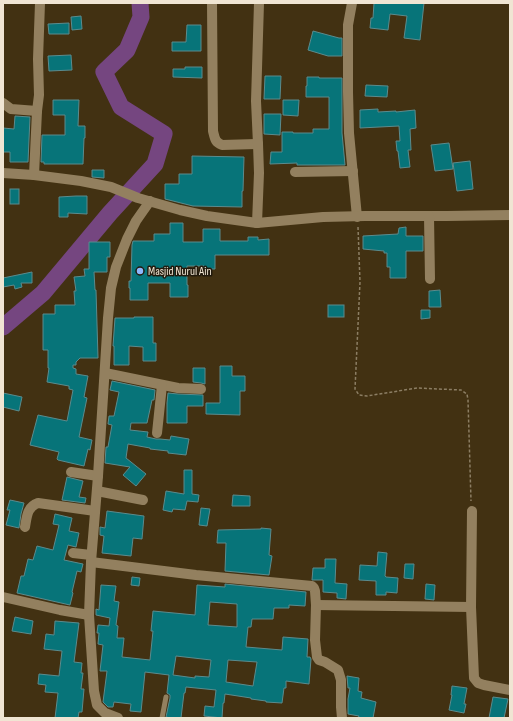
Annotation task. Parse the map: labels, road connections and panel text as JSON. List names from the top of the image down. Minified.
{"places":["Masjid Nurul Ain"]}
